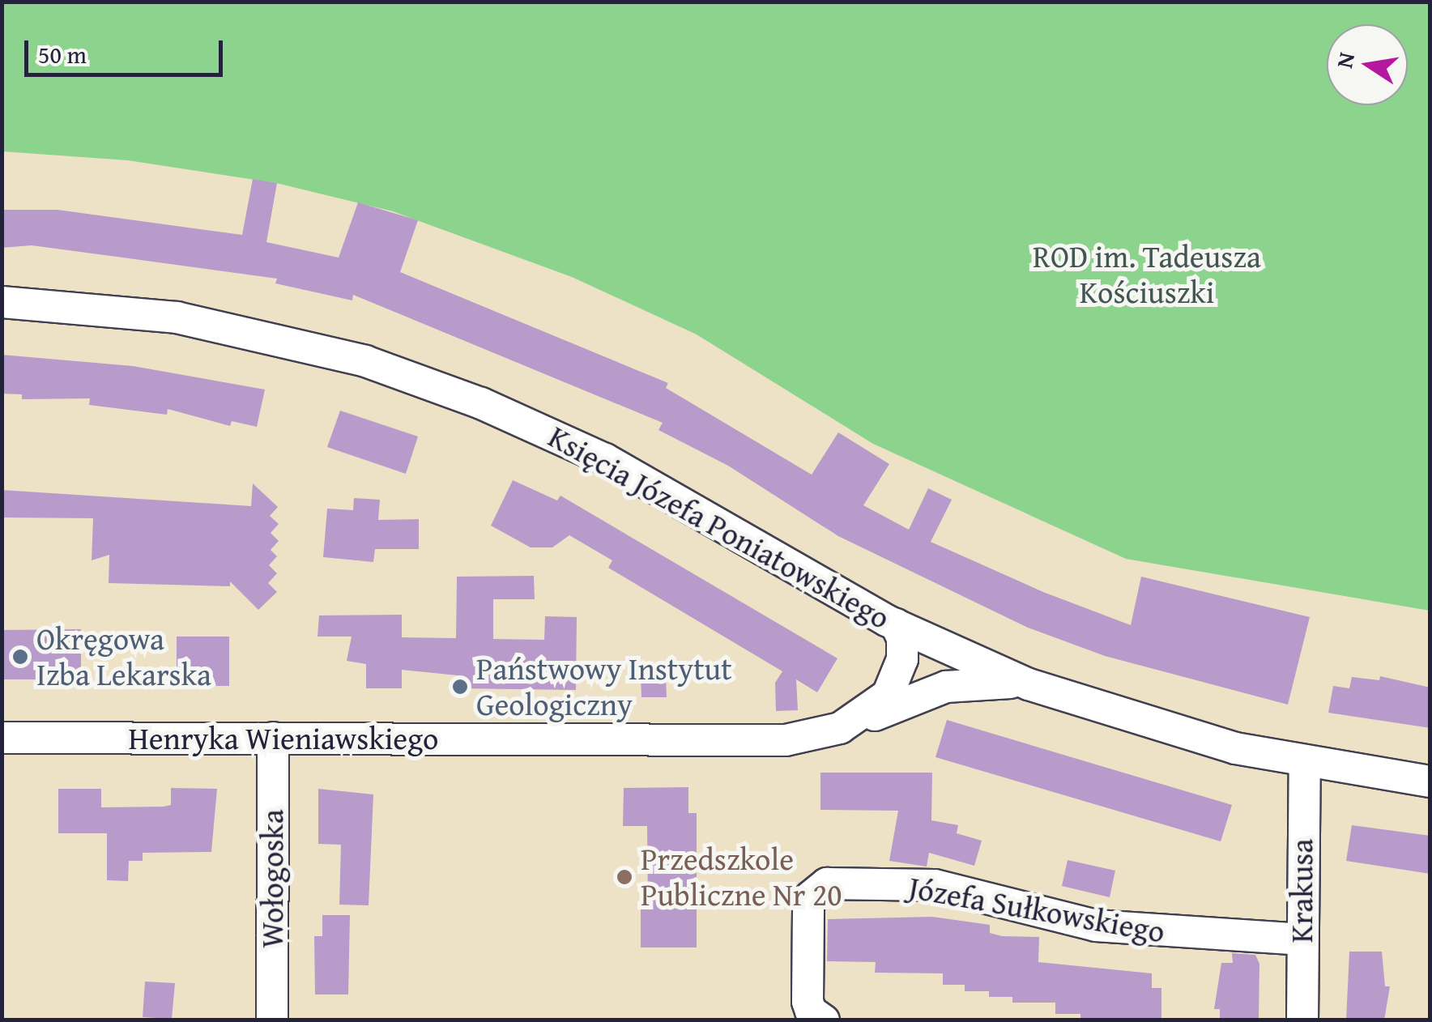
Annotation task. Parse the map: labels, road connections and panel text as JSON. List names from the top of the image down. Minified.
{"streets":{"street":["Księcia Józefa Poniatowskiego","Henryka Wieniawskiego","Wołogoska","Krakusa","Józefa Sułkowskiego"]},"crossings":[["Księcia Józefa Poniatowskiego","Henryka Wieniawskiego"],["Księcia Józefa Poniatowskiego","Krakusa"],["Henryka Wieniawskiego","Wołogoska"],["Krakusa","Józefa Sułkowskiego"]],"parks":["ROD im. Tadeusza Kościuszki"],"places":["Okręgowa Izba Lekarska","Państwowy Instytut Geologiczny","Przedszkole Publiczne Nr 20"],"scale_bar":"50 m","north":"left"}
